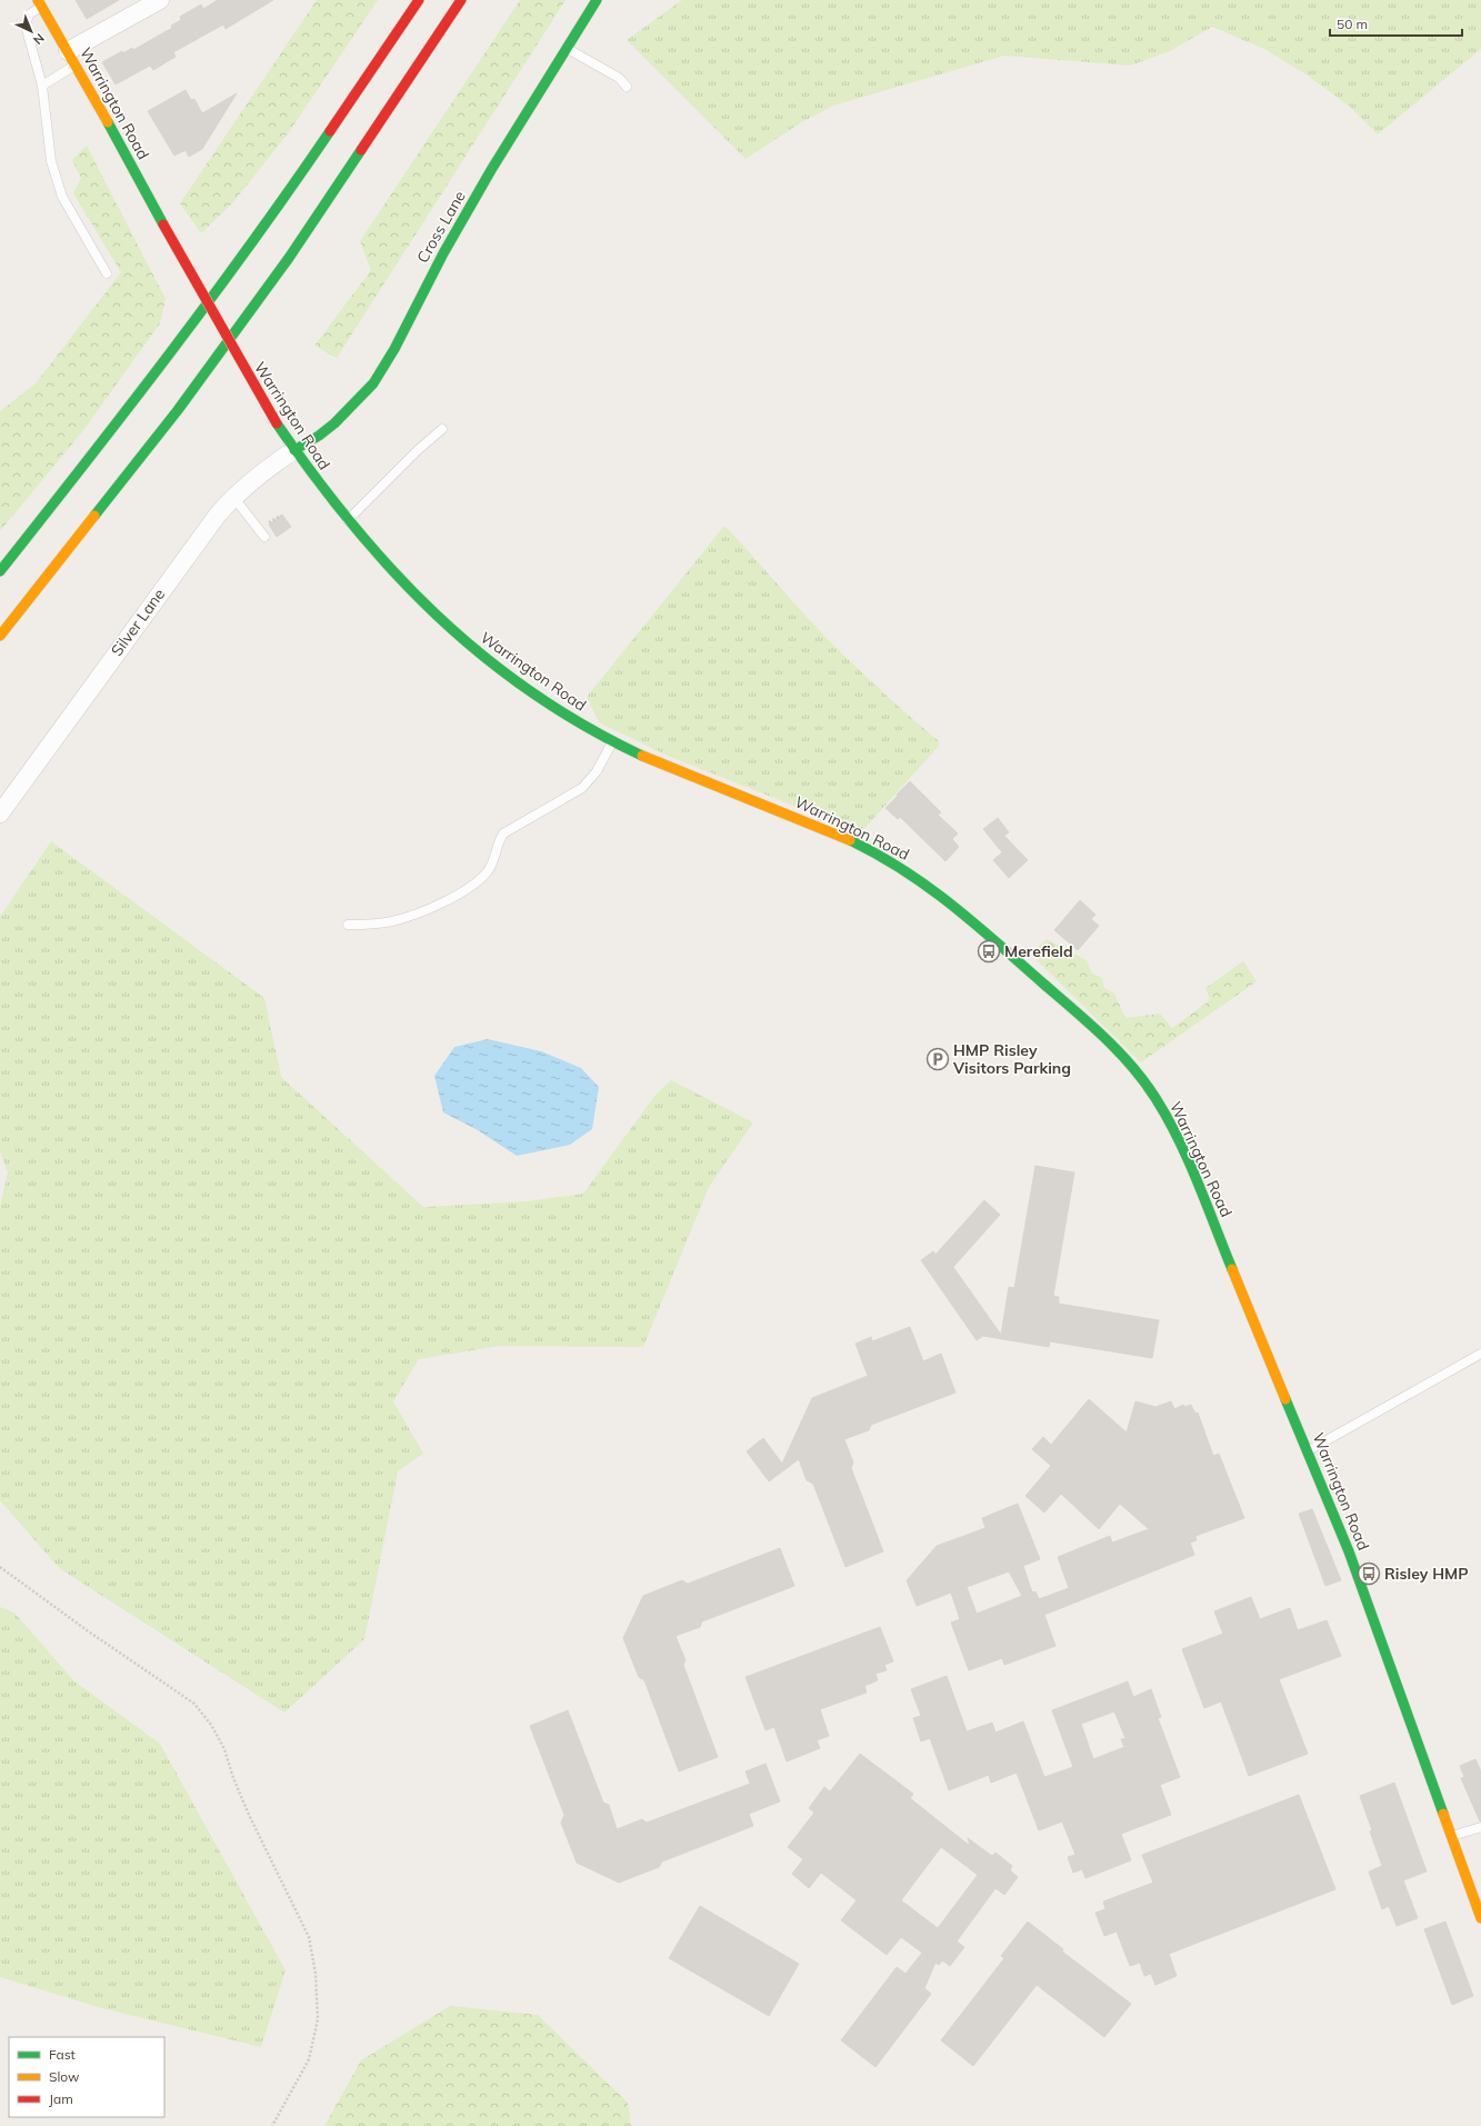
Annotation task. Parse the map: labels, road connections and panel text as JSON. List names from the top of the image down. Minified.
{"streets":{"main road":["Warrington Road","Cross Lane"],"street":["Silver Lane"]},"crossings":[["Warrington Road","Cross Lane"],["Warrington Road","Silver Lane"],["Cross Lane","Silver Lane"]],"places":{"bus stop":["Merefield","Risley HMP"],"parking":["HMP Risley Visitors Parking"]},"legend":["Fast","Slow","Jam"],"scale_bar":"50 m","north":"bottom right"}
